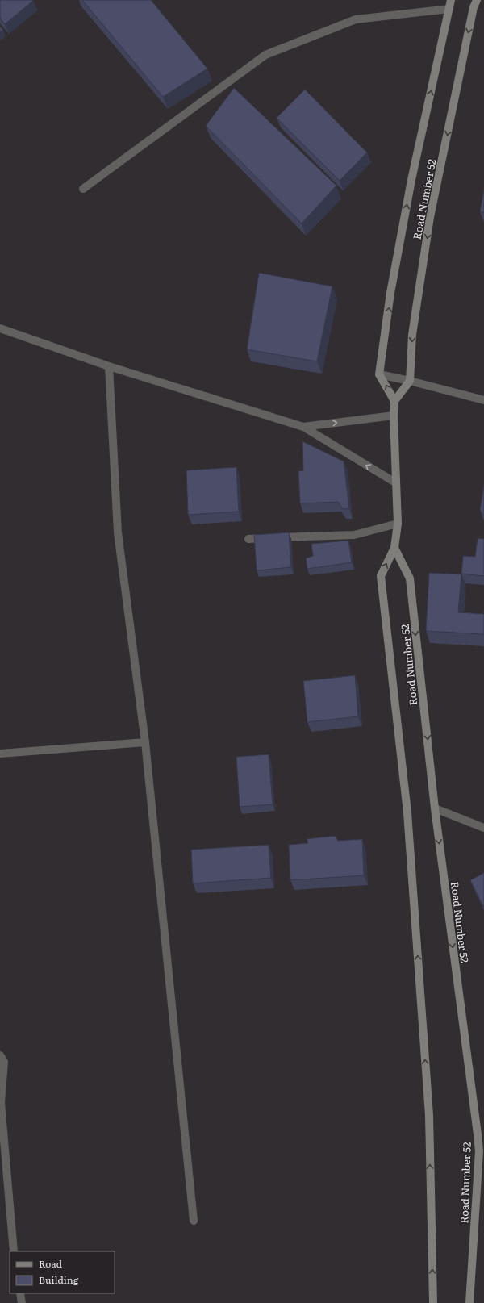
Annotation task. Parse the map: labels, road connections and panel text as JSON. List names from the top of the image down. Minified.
{"streets":{"main road":["Road Number 52"]},"legend":["Road","Building"]}
